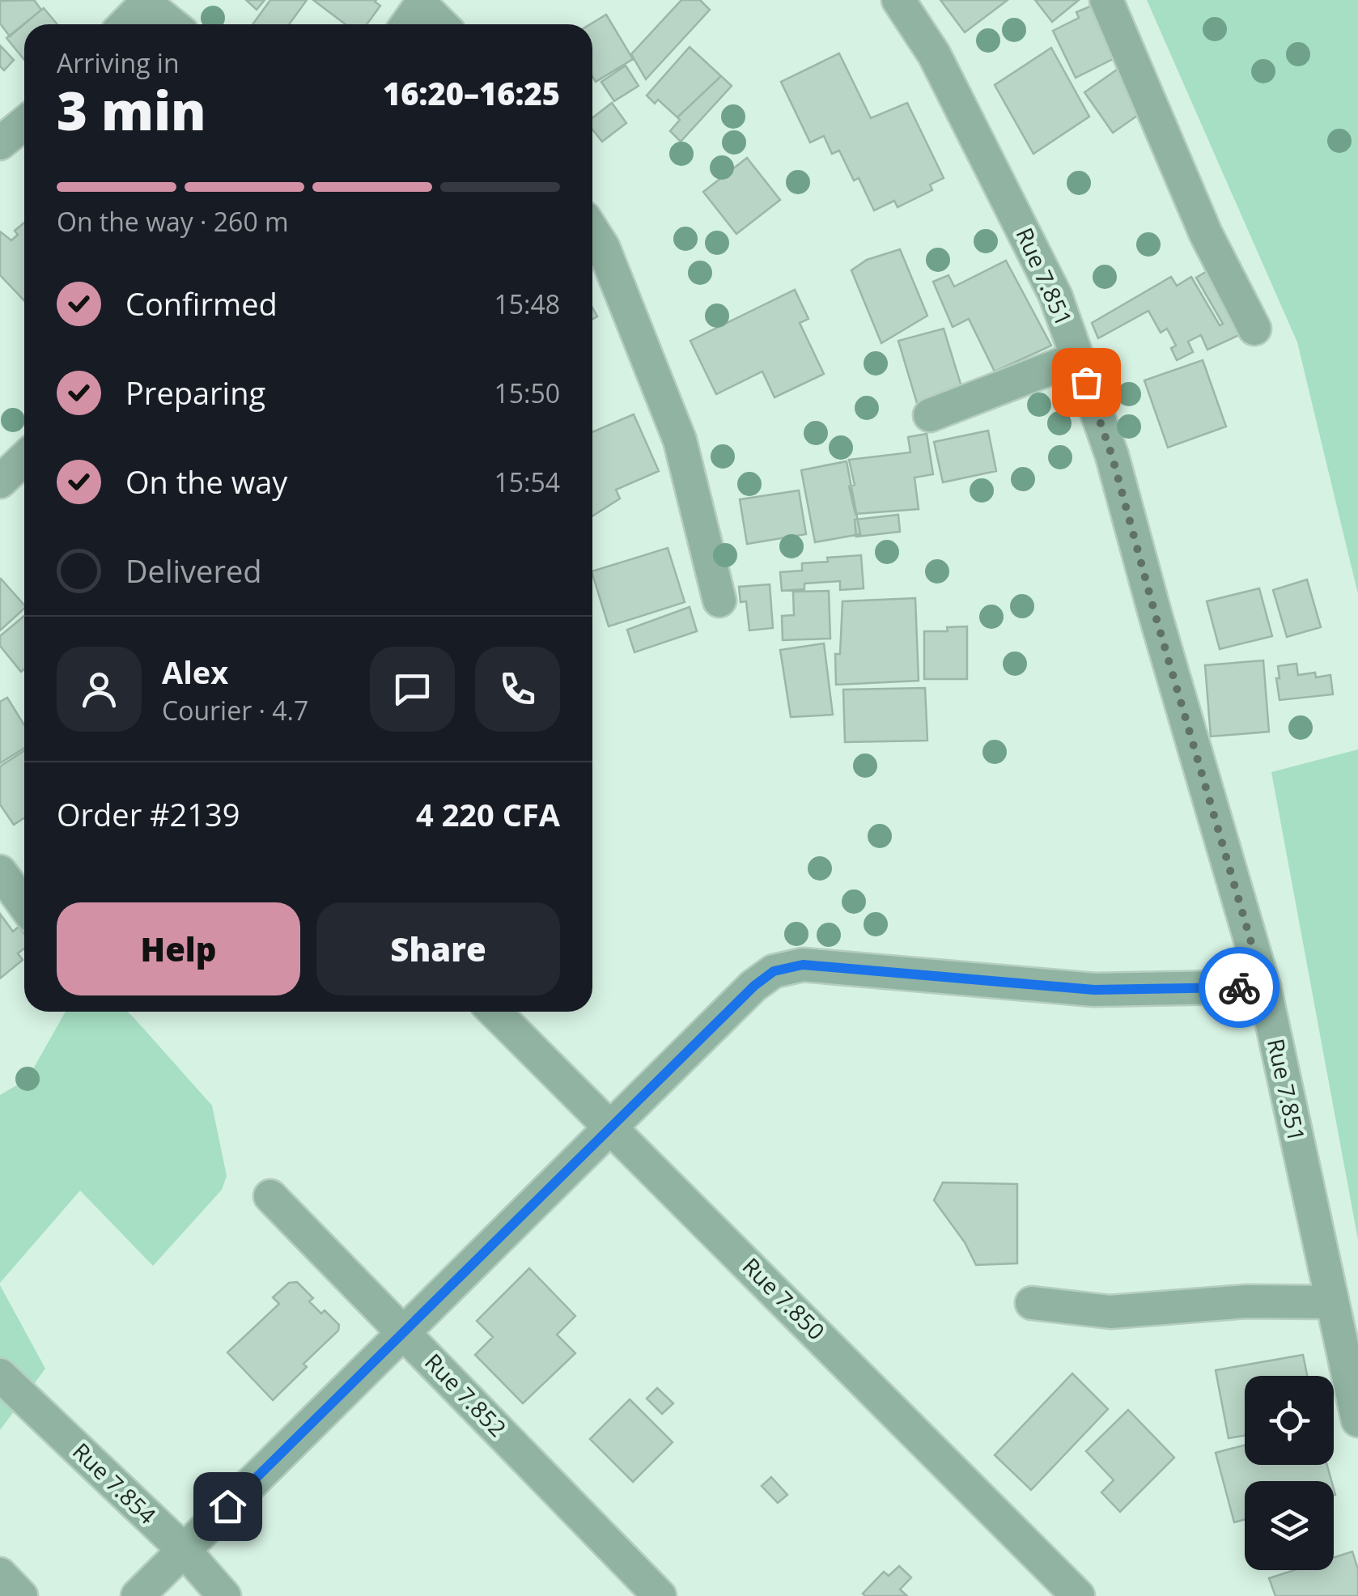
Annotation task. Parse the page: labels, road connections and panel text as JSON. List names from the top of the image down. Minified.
{"streets":{"street":["Rue 7.851","Rue 7.850","Rue 7.852","Rue 7.854"]},"page":{"heading":["3 min","Arriving in","16:20–16:25"],"panel":["Alex","Courier · 4.7","Order #2139","4 220 CFA"],"bar":"On the way · 260 m","list":[["Confirmed","15:48"],["Preparing","15:50"],["On the way","15:54"],"Delivered"],"buttons":["Help","Share"]}}
